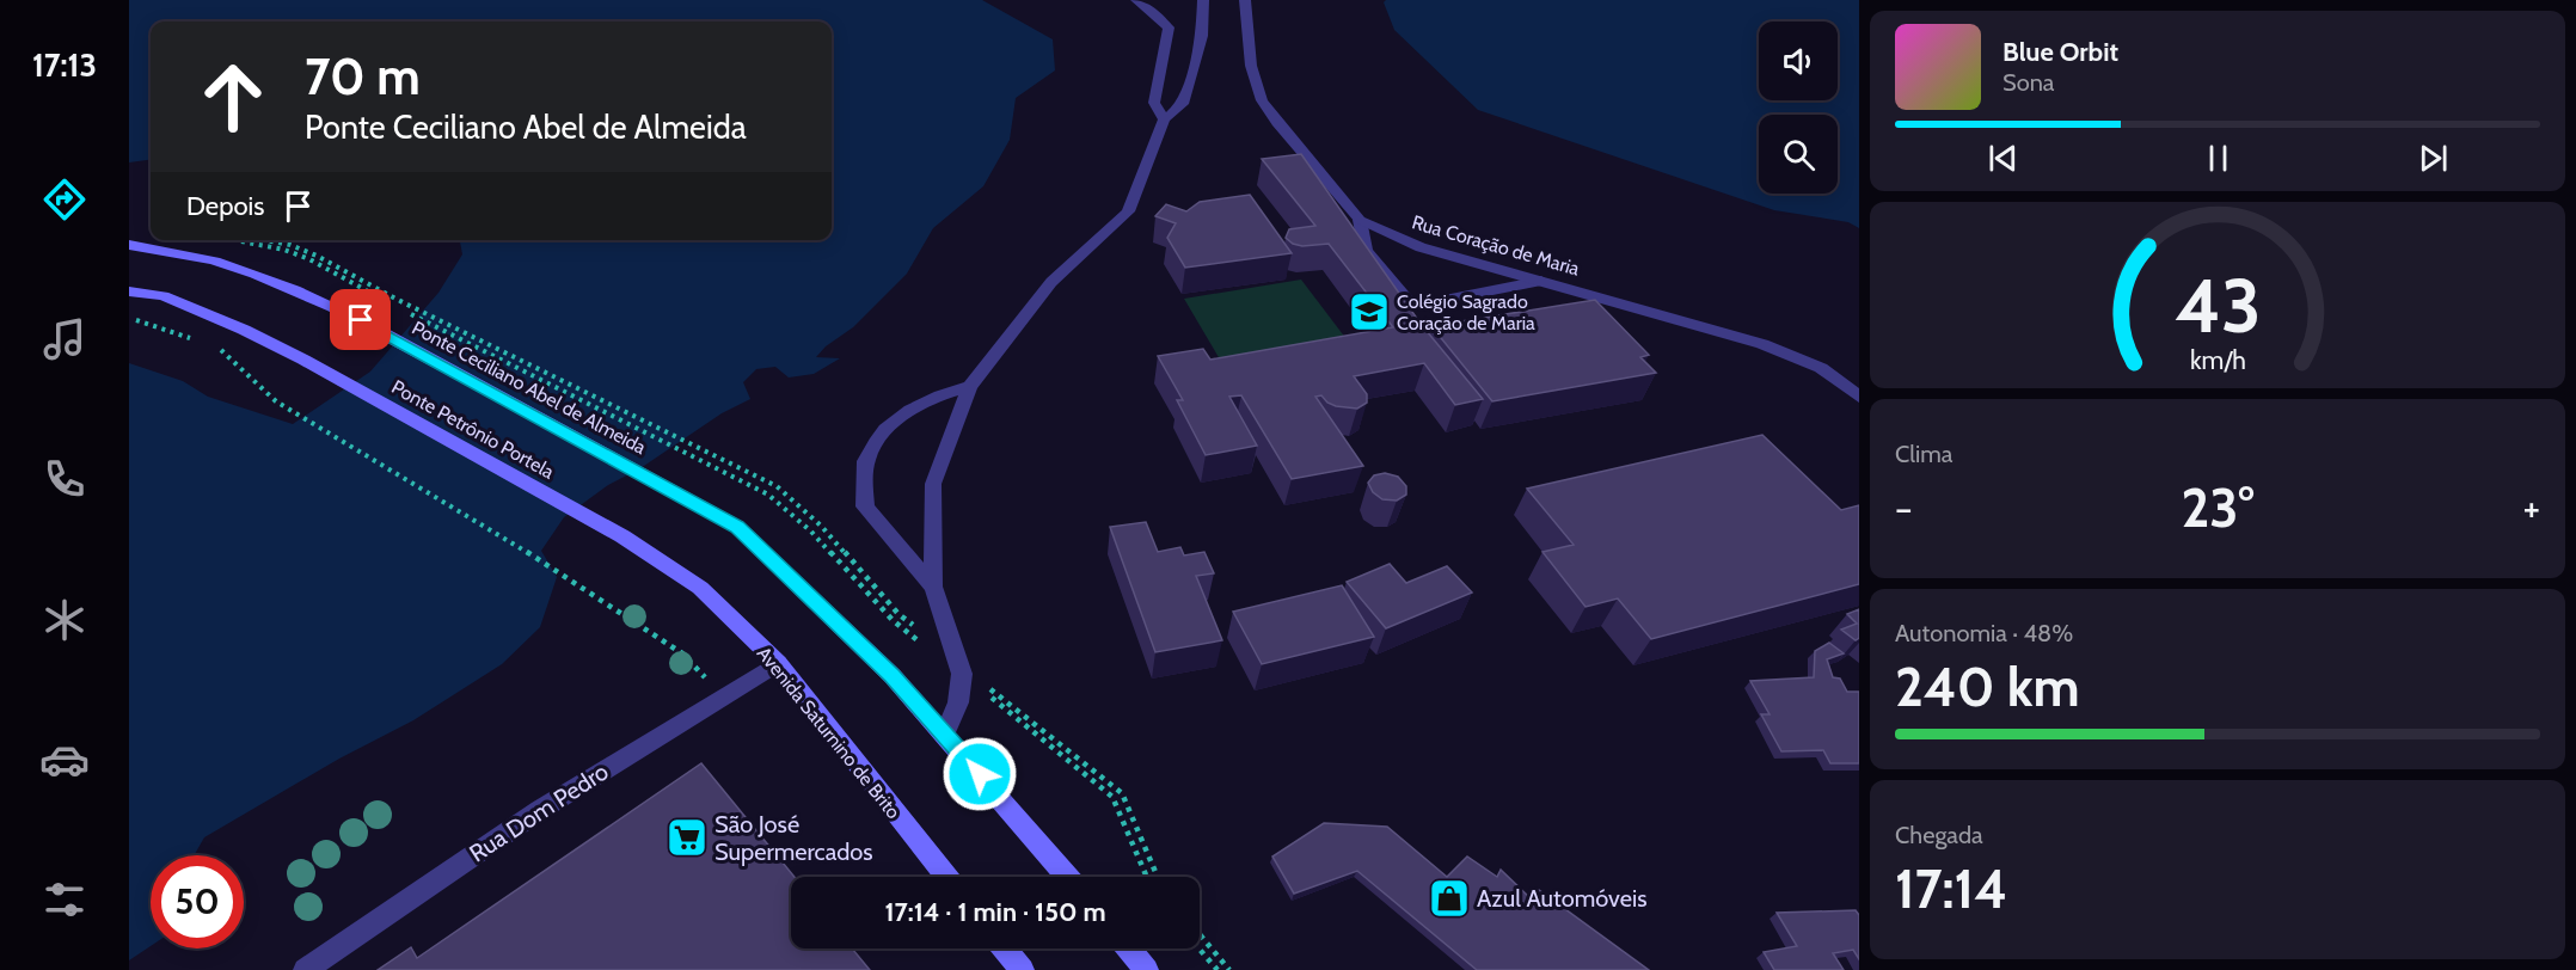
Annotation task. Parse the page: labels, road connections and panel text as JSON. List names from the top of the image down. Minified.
{"streets":{"main road":["Ponte Ceciliano Abel de Almeida","Ponte Petrônio Portela","Avenida Saturnino de Brito"],"street":["Rua Coração de Maria","Rua Dom Pedro"]},"crossings":[["Ponte Petrônio Portela","Avenida Saturnino de Brito"],["Avenida Saturnino de Brito","Rua Dom Pedro"]],"places":{"school or university":["Colégio Sagrado Coração de Maria"],"supermarket":["São José Supermercados"],"shop":["Azul Automóveis"]},"page":{"tabs":"17:13","turn":["70 m","Ponte Ceciliano Abel de Almeida"],"song":["Blue Orbit","Sona"],"then":"Depois","tile":["Clima",["Autonomia · 48%","240 km"],["Chegada","17:14"]],"heat":["−","23°","+"],"limit":"50","trip":"17:14 · 1 min · 150 m","gauge":["43","km/h"]}}
